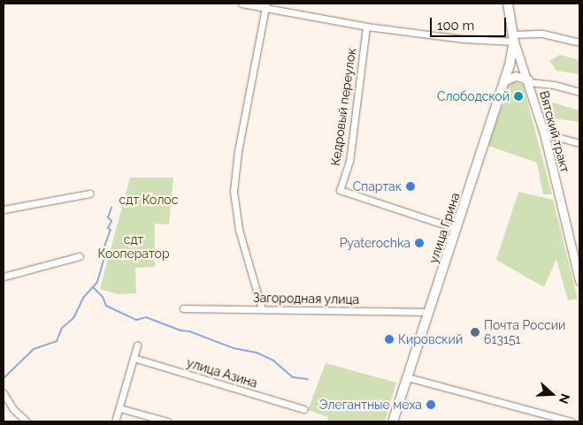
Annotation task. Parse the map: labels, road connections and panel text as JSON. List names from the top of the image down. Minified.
{"streets":{"highway":["улица Грина"],"main road":["Вятский тракт"],"street":["Кедровый переулок","Загородная улица","улица Азина"]},"crossings":[["Кедровый переулок","улица Грина"],["Вятский тракт","улица Грина"],["улица Грина","Загородная улица"]],"parks":["сдт Колос","сдт Кооператор"],"places":["Слободской","Спартак","Pyaterochka","Почта России 613151","Кировский","Элегантные меха"],"scale_bar":"100 m","north":"right"}
